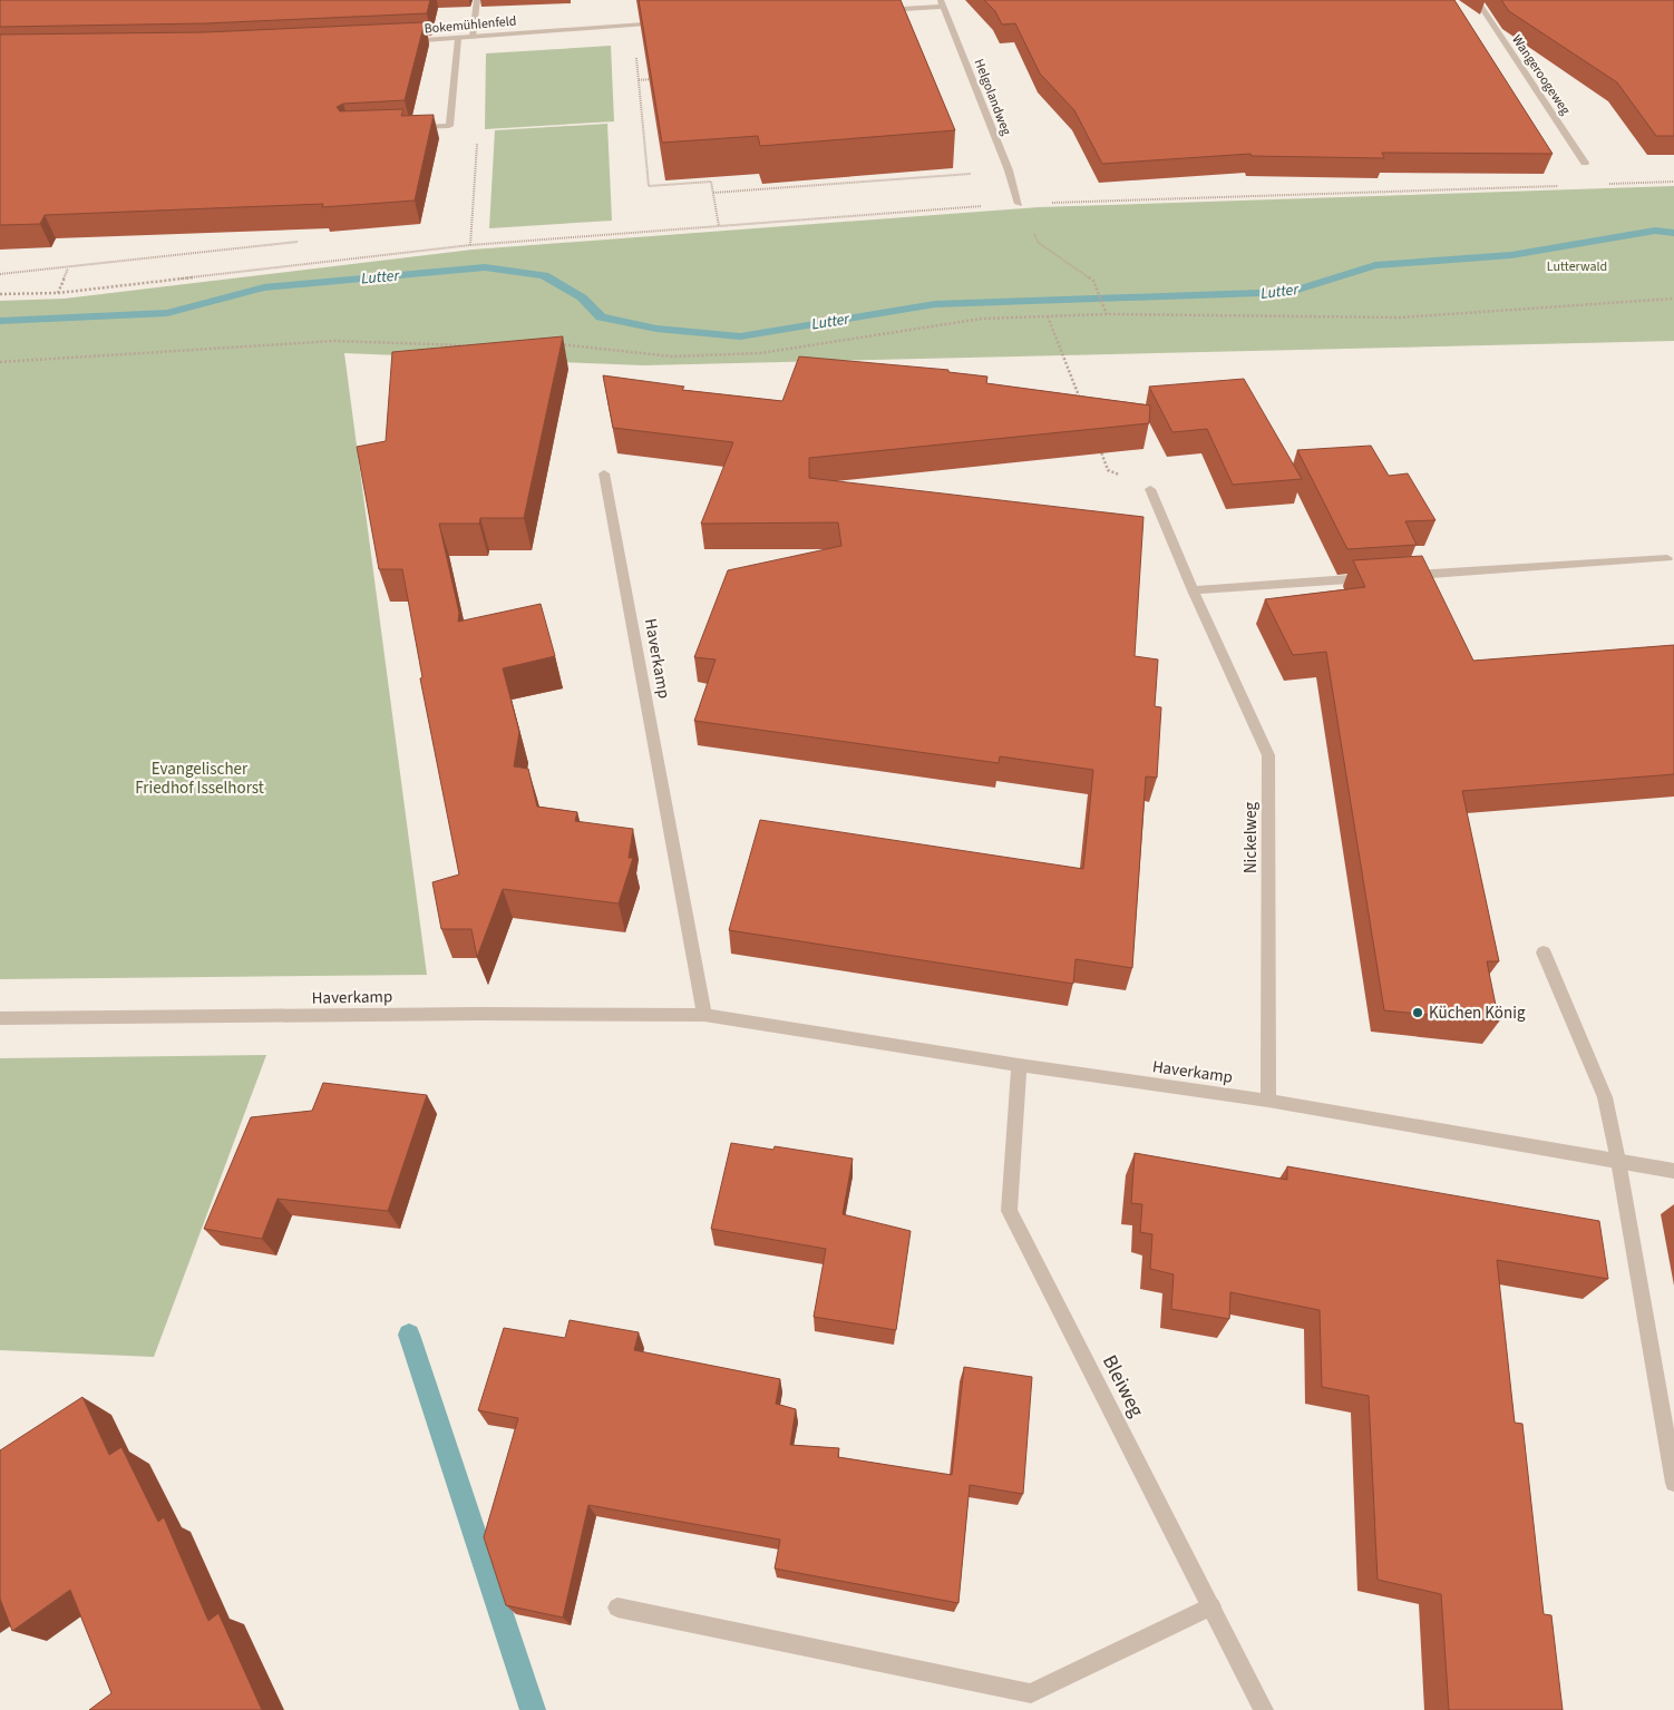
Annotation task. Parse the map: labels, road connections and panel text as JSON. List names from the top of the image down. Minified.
{"streets":{"street":["Bokemühlenfeld","Wangeroogeweg","Helgolandweg","Haverkamp","Nickelweg","Bleiweg"]},"crossings":[["Haverkamp","Nickelweg"],["Haverkamp","Bleiweg"]],"water":["Lutter"],"parks":["Lutterwald","Evangelischer Friedhof Isselhorst"],"places":["Küchen König"]}
